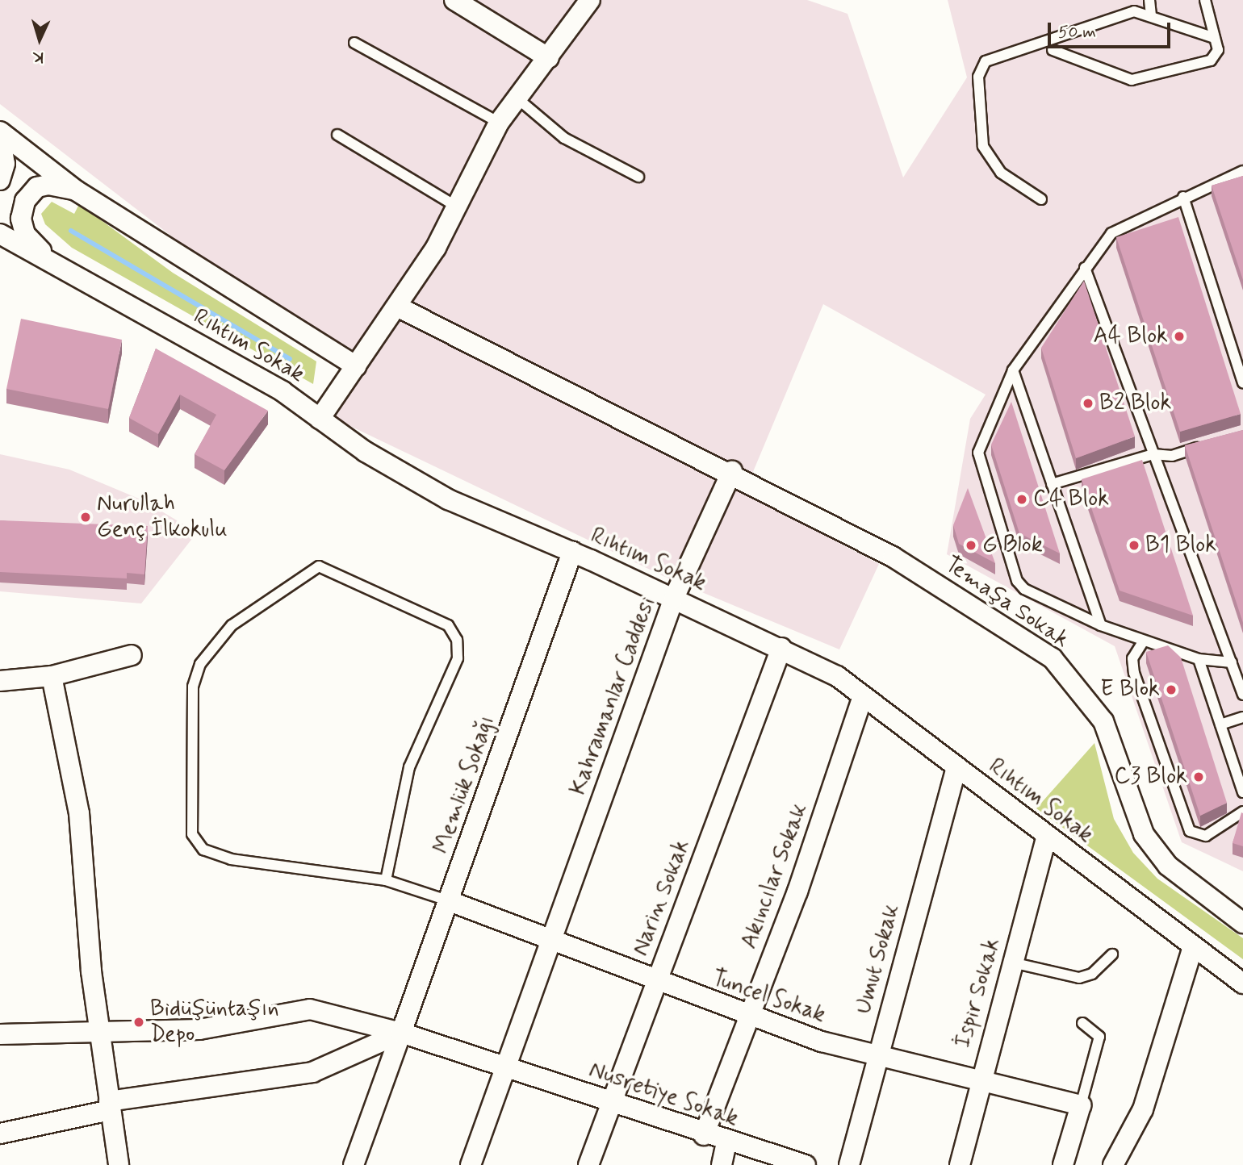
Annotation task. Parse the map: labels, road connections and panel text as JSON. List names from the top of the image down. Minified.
{"streets":{"street":["Rıhtım Sokak","Temaşa Sokak","Kahramanlar Caddesi","Memlük Sokağı","Akıncılar Sokak","Narin Sokak","Umut Sokak","İspir Sokak","Tuncel Sokak","Nusretiye Sokak"]},"crossings":[["Rıhtım Sokak","Kahramanlar Caddesi"],["Rıhtım Sokak","Memlük Sokağı"],["Rıhtım Sokak","Akıncılar Sokak"],["Rıhtım Sokak","Narin Sokak"],["Rıhtım Sokak","Umut Sokak"],["Rıhtım Sokak","İspir Sokak"],["Temaşa Sokak","Kahramanlar Caddesi"],["Kahramanlar Caddesi","Tuncel Sokak"],["Kahramanlar Caddesi","Nusretiye Sokak"],["Memlük Sokağı","Tuncel Sokak"],["Memlük Sokağı","Nusretiye Sokak"],["Akıncılar Sokak","Tuncel Sokak"],["Akıncılar Sokak","Nusretiye Sokak"],["Narin Sokak","Tuncel Sokak"],["Narin Sokak","Nusretiye Sokak"],["Umut Sokak","Tuncel Sokak"],["İspir Sokak","Tuncel Sokak"]],"places":["A4 Blok","B2 Blok","C4 Blok","Nurullah Genç İlkokulu","G Blok","B1 Blok","E Blok","C3 Blok","Bidüşüntaşın Depo"],"scale_bar":"50 m","north":"bottom"}
